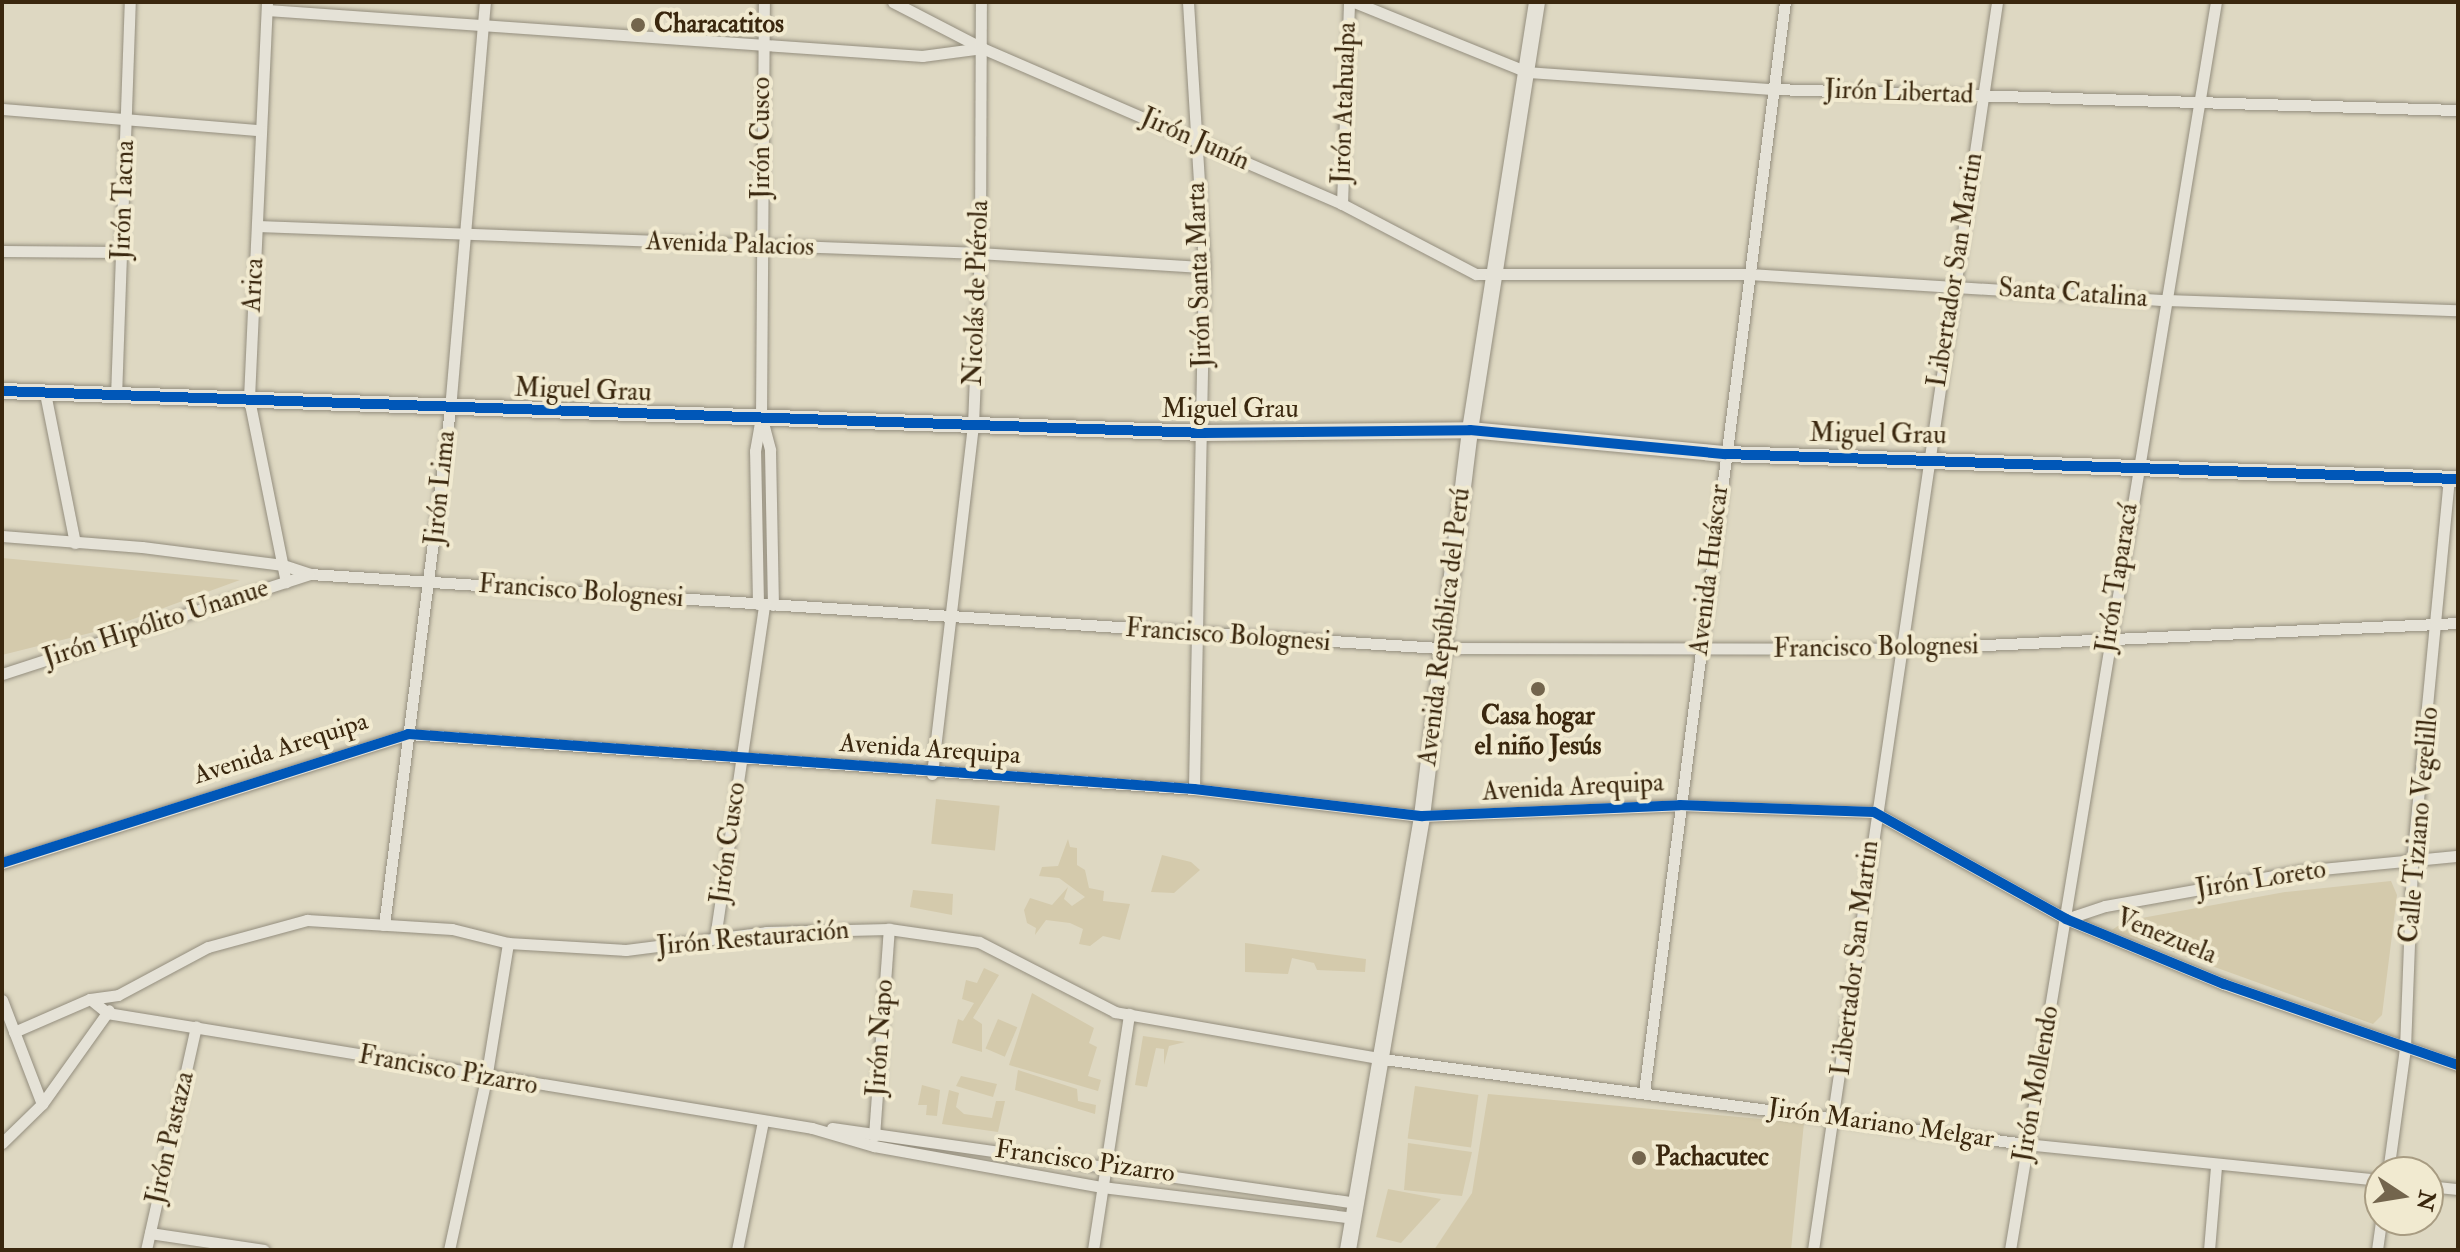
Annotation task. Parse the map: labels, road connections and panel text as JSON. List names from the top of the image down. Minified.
{"streets":{"street":["Jirón Libertad","Jirón Atahualpa","Jirón Cusco","Jirón Junín","Jirón Tacna","Avenida Palacios","Libertador San Martin","Jirón Santa Marta","Arica","Nicolás de Piérola","Santa Catalina","Miguel Grau","Jirón Lima","Avenida Huáscar","Jirón Taparacá","Francisco Bolognesi","Jirón Hipólito Unanue","Avenida República del Perú","Avenida Arequipa","Calle Tiziano Vegelillo","Jirón Loreto","Venezuela","Jirón Restauración","Jirón Napo","Francisco Pizarro","Jirón Mollendo","Jirón Mariano Melgar","Jirón Pastaza"]},"crossings":[["Jirón Libertad","Jirón Atahualpa"],["Jirón Libertad","Libertador San Martin"],["Jirón Libertad","Avenida Huáscar"],["Jirón Libertad","Jirón Taparacá"],["Jirón Libertad","Avenida República del Perú"],["Jirón Atahualpa","Jirón Junín"],["Jirón Cusco","Avenida Palacios"],["Jirón Cusco","Miguel Grau"],["Jirón Cusco","Francisco Bolognesi"],["Jirón Cusco","Avenida Arequipa"],["Jirón Cusco","Jirón Restauración"],["Jirón Junín","Jirón Santa Marta"],["Jirón Junín","Nicolás de Piérola"],["Jirón Junín","Santa Catalina"],["Jirón Junín","Avenida República del Perú"],["Jirón Tacna","Miguel Grau"],["Avenida Palacios","Jirón Santa Marta"],["Avenida Palacios","Arica"],["Avenida Palacios","Nicolás de Piérola"],["Avenida Palacios","Jirón Lima"],["Libertador San Martin","Santa Catalina"],["Libertador San Martin","Miguel Grau"],["Libertador San Martin","Francisco Bolognesi"],["Libertador San Martin","Avenida Arequipa"],["Libertador San Martin","Venezuela"],["Libertador San Martin","Jirón Mariano Melgar"],["Jirón Santa Marta","Miguel Grau"],["Jirón Santa Marta","Francisco Bolognesi"],["Jirón Santa Marta","Avenida Arequipa"],["Arica","Miguel Grau"],["Arica","Francisco Bolognesi"],["Arica","Jirón Hipólito Unanue"],["Nicolás de Piérola","Miguel Grau"],["Nicolás de Piérola","Francisco Bolognesi"],["Nicolás de Piérola","Avenida Arequipa"],["Santa Catalina","Avenida Huáscar"],["Santa Catalina","Jirón Taparacá"],["Santa Catalina","Avenida República del Perú"],["Miguel Grau","Jirón Lima"],["Miguel Grau","Avenida Huáscar"],["Miguel Grau","Jirón Taparacá"],["Miguel Grau","Avenida República del Perú"],["Miguel Grau","Calle Tiziano Vegelillo"],["Jirón Lima","Francisco Bolognesi"],["Jirón Lima","Avenida Arequipa"],["Jirón Lima","Jirón Restauración"],["Avenida Huáscar","Francisco Bolognesi"],["Avenida Huáscar","Avenida Arequipa"],["Avenida Huáscar","Jirón Mariano Melgar"],["Jirón Taparacá","Francisco Bolognesi"],["Jirón Taparacá","Jirón Loreto"],["Jirón Taparacá","Venezuela"],["Jirón Taparacá","Jirón Mollendo"],["Francisco Bolognesi","Jirón Hipólito Unanue"],["Francisco Bolognesi","Avenida República del Perú"],["Francisco Bolognesi","Calle Tiziano Vegelillo"],["Avenida República del Perú","Avenida Arequipa"],["Avenida República del Perú","Jirón Restauración"],["Avenida República del Perú","Francisco Pizarro"],["Avenida República del Perú","Jirón Mariano Melgar"],["Avenida Arequipa","Venezuela"],["Calle Tiziano Vegelillo","Jirón Loreto"],["Calle Tiziano Vegelillo","Venezuela"],["Jirón Loreto","Venezuela"],["Jirón Loreto","Jirón Mollendo"],["Venezuela","Jirón Mollendo"],["Jirón Restauración","Jirón Napo"],["Jirón Restauración","Jirón Mariano Melgar"],["Jirón Napo","Francisco Pizarro"],["Francisco Pizarro","Jirón Pastaza"],["Jirón Mollendo","Jirón Mariano Melgar"]],"places":["Characatitos","Casa hogar el niño Jesús","Pachacutec"],"north":"right"}
